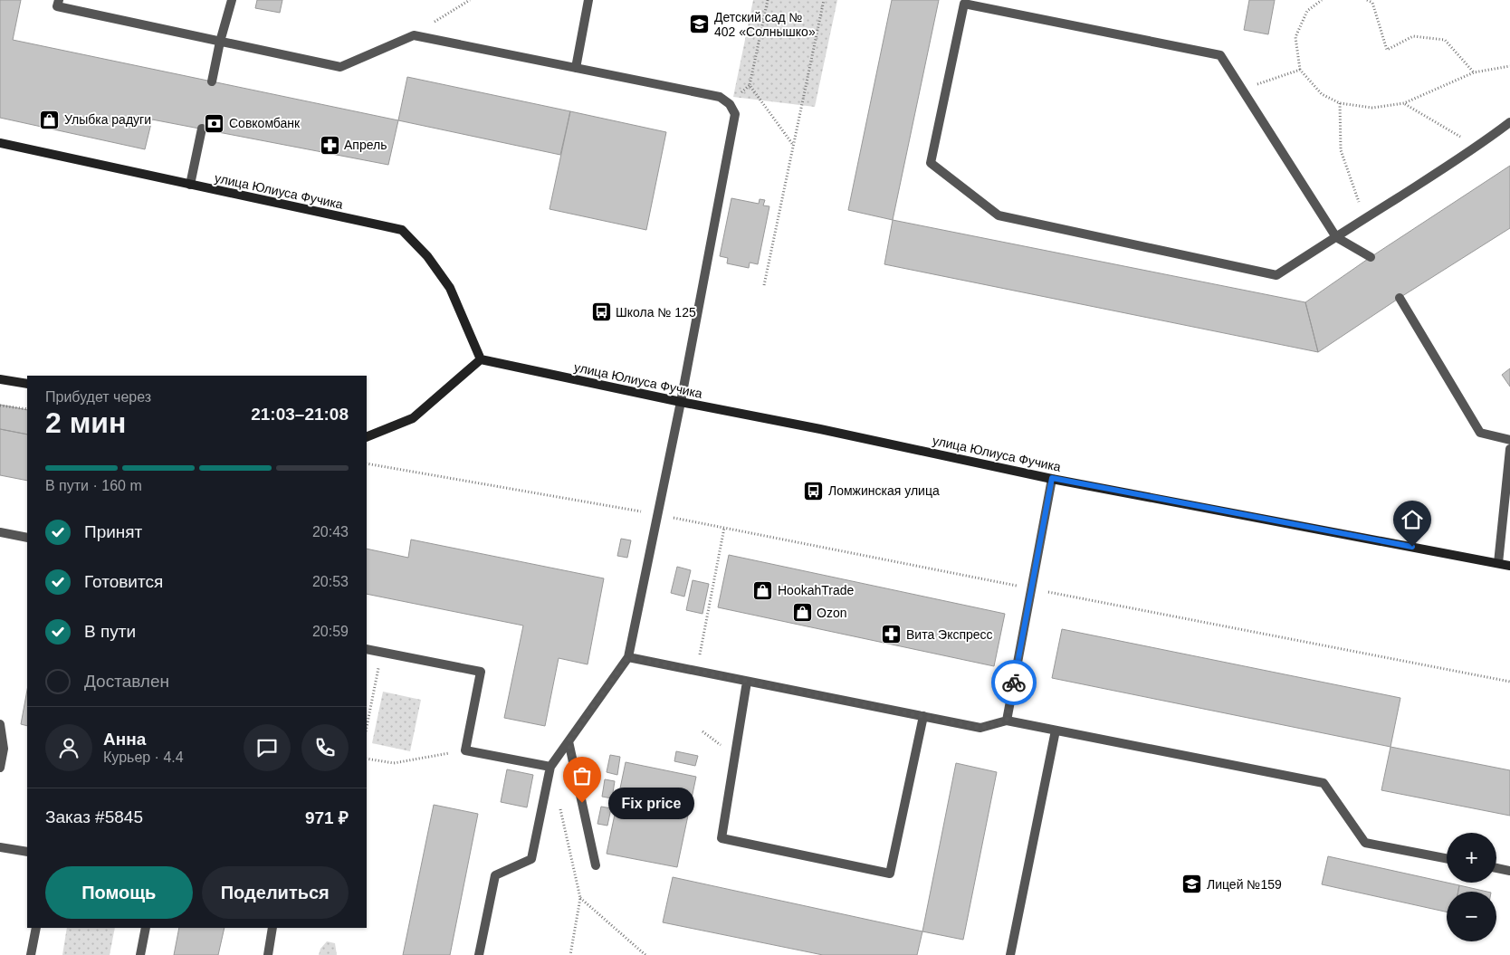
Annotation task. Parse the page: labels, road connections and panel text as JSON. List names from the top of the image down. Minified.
{"streets":{"main road":["улица Юлиуса Фучика"]},"places":{"school or university":["Детский сад № 402 «Солнышко»","Лицей №159"],"shop":["Улыбка радуги","HookahTrade","Ozon"],"bank":["Совкомбанк"],"pharmacy":["Апрель","Вита Экспресс"],"bus stop":["Школа № 125","Ломжинская улица"],"other":["Fix price"]},"page":{"heading":["2 мин","Прибудет через","21:03–21:08"],"panel":["Анна","Курьер · 4.4","Заказ #5845","971 ₽"],"bar":"В пути · 160 m","list":[["Принят","20:43"],["Готовится","20:53"],["В пути","20:59"],"Доставлен"],"bubble":"Fix price","map_buttons":["+","−"],"buttons":["Помощь","Поделиться"]}}
